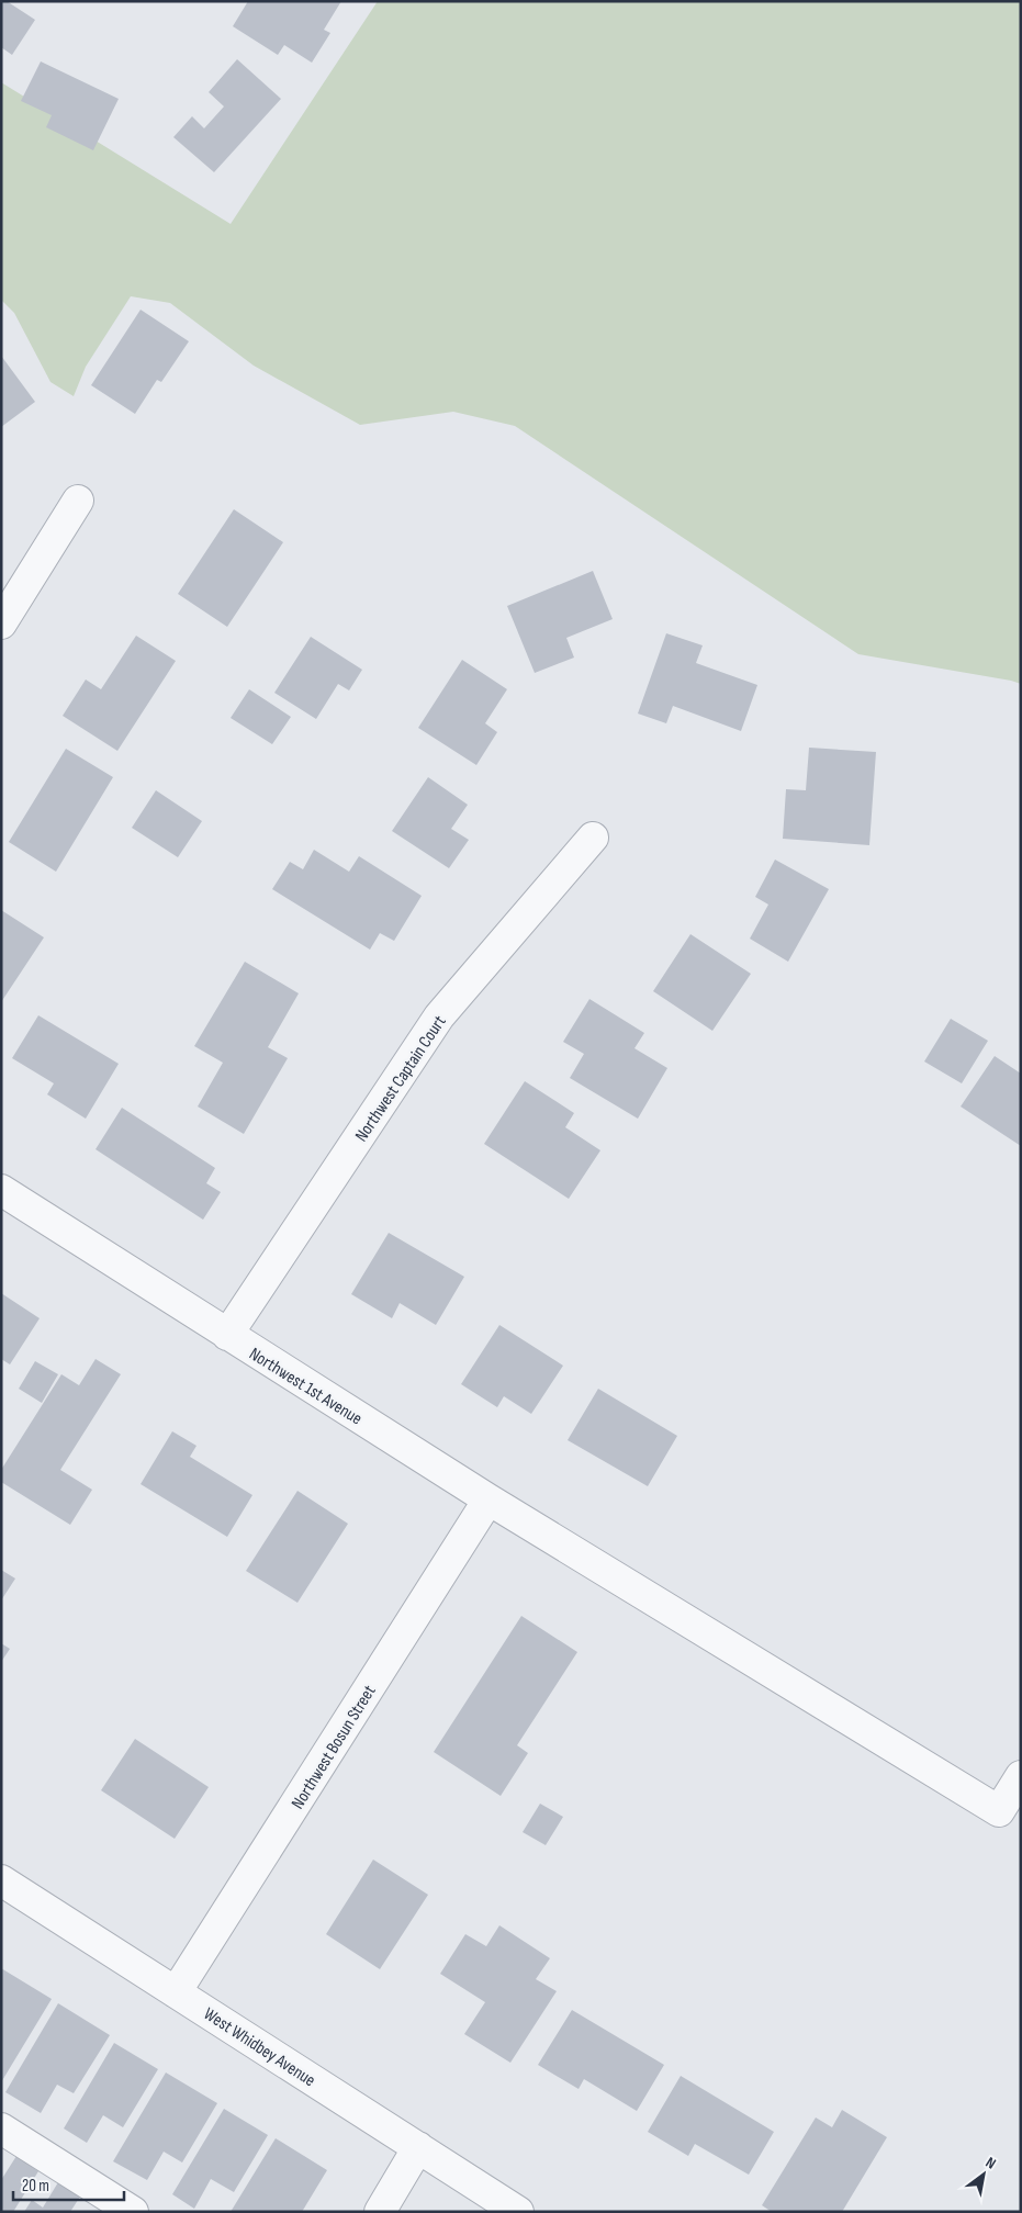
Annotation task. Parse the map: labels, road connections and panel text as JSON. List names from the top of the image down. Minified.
{"streets":{"street":["Northwest Captain Court","Northwest 1st Avenue","Northwest Bosun Street","West Whidbey Avenue"]},"crossings":[["Northwest Captain Court","Northwest 1st Avenue"],["Northwest 1st Avenue","Northwest Bosun Street"],["Northwest Bosun Street","West Whidbey Avenue"]],"scale_bar":"20 m","north":"top right"}
